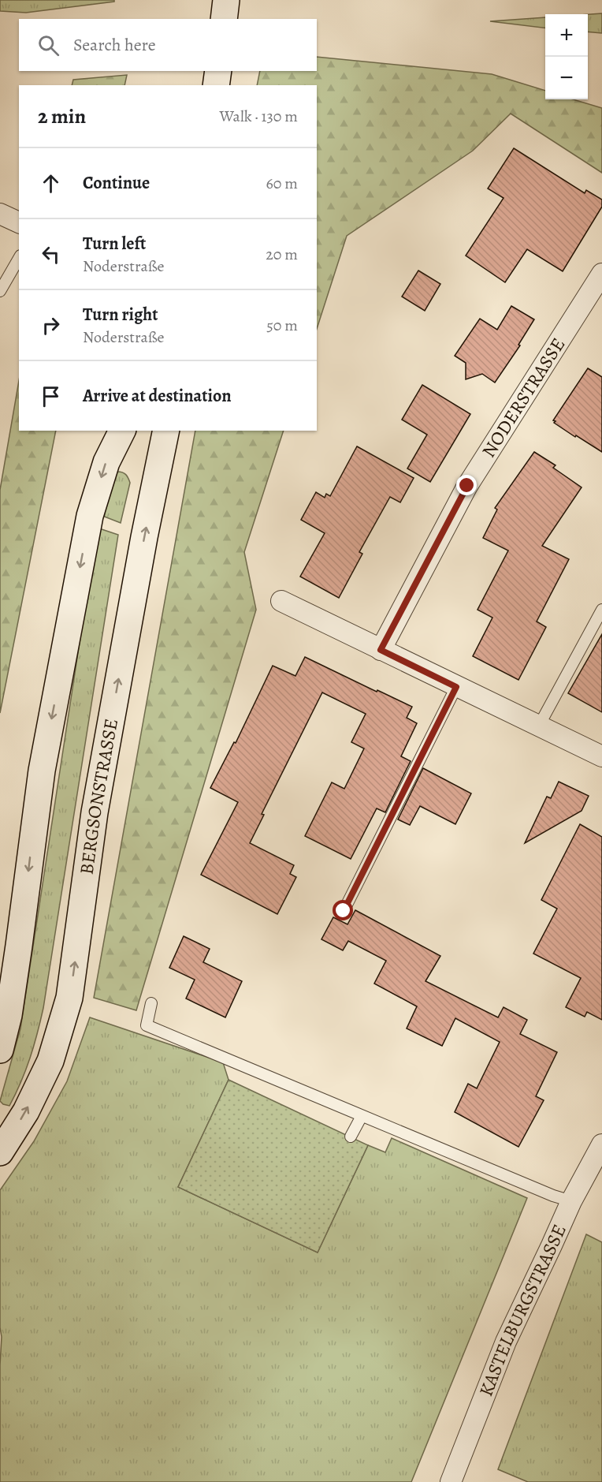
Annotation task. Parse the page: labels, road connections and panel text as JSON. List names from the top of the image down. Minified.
{"streets":{"street":["NODERSTRASSE","BERGSONSTRASSE","KASTELBURGSTRASSE"]},"page":{"map_buttons":["+","−"],"search":"Search here","heading":["2 min","Walk · 130 m"],"list":[["Continue","60 m"],["Turn left","Noderstraße","20 m"],["Turn right","Noderstraße","50 m"],"Arrive at destination"]}}
